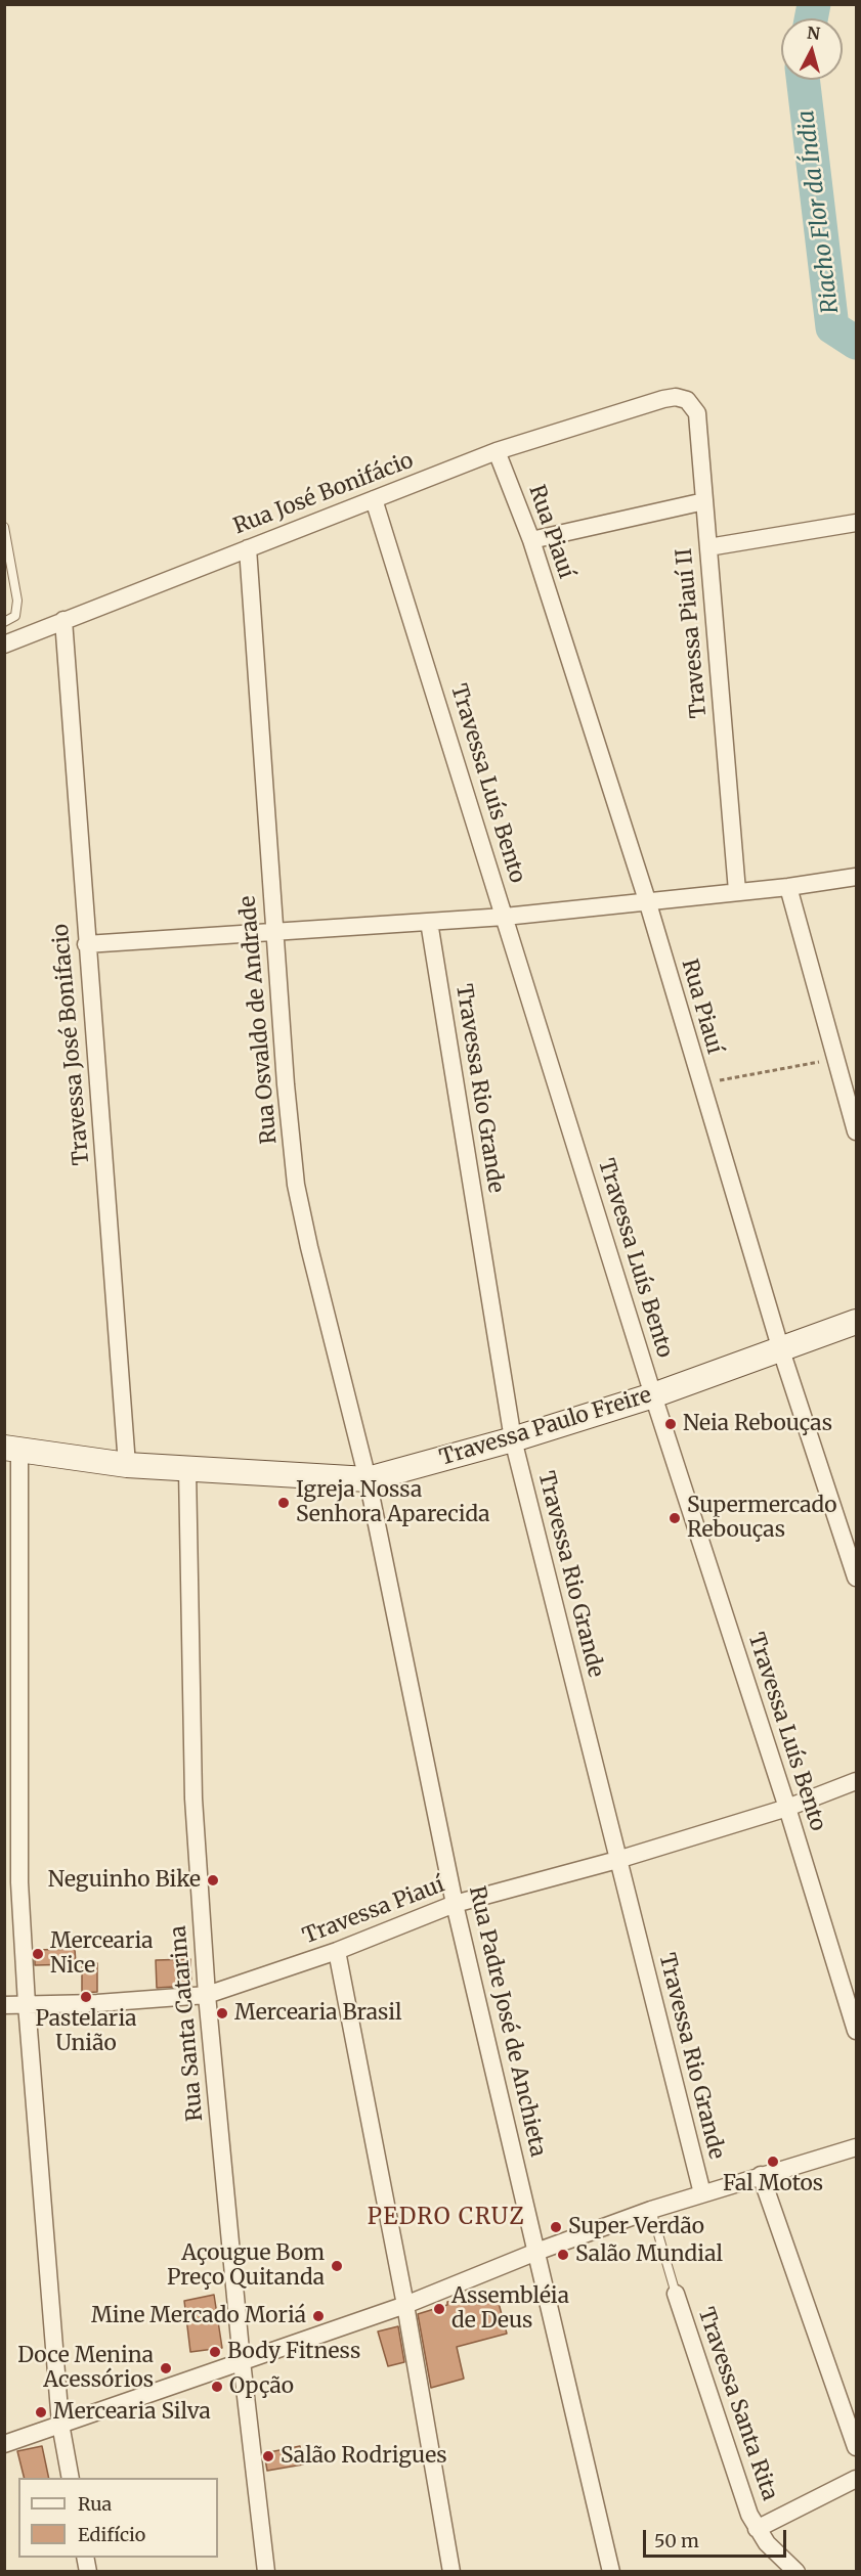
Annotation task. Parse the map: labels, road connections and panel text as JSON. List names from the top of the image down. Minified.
{"streets":{"street":["Rua José Bonifácio","Rua Piauí","Travessa Piauí II","Travessa Luís Bento","Rua Osvaldo de Andrade","Travessa José Bonifacio","Travessa Rio Grande","Travessa Paulo Freire","Travessa Piauí","Rua Padre José de Anchieta","Rua Santa Catarina","Travessa Santa Rita"]},"crossings":[["Rua José Bonifácio","Rua Piauí"],["Rua José Bonifácio","Travessa Piauí II"],["Rua José Bonifácio","Travessa Luís Bento"],["Rua José Bonifácio","Rua Osvaldo de Andrade"],["Rua José Bonifácio","Travessa José Bonifacio"],["Rua Piauí","Travessa Paulo Freire"],["Travessa Luís Bento","Travessa Paulo Freire"],["Travessa Luís Bento","Travessa Piauí"],["Rua Osvaldo de Andrade","Travessa Paulo Freire"],["Rua Osvaldo de Andrade","Rua Padre José de Anchieta"],["Travessa José Bonifacio","Travessa Paulo Freire"],["Travessa Rio Grande","Travessa Paulo Freire"],["Travessa Rio Grande","Travessa Piauí"],["Travessa Paulo Freire","Rua Padre José de Anchieta"],["Travessa Paulo Freire","Rua Santa Catarina"],["Travessa Piauí","Rua Padre José de Anchieta"],["Travessa Piauí","Rua Santa Catarina"]],"districts":["PEDRO CRUZ"],"water":["Riacho Flor da Índia"],"places":["Neia Rebouças","Igreja Nossa Senhora Aparecida","Supermercado Rebouças","Neguinho Bike","Mercearia Nice","Pastelaria União","Mercearia Brasil","Fal Motos","Super Verdão","Salão Mundial","Açougue Bom Preço Quitanda","Assembléia de Deus","Mine Mercado Moriá","Body Fitness","Doce Menina Acessórios","Opção","Mercearia Silva","Salão Rodrigues"],"legend":["Rua","Edifício"],"scale_bar":"50 m","north":"top"}
